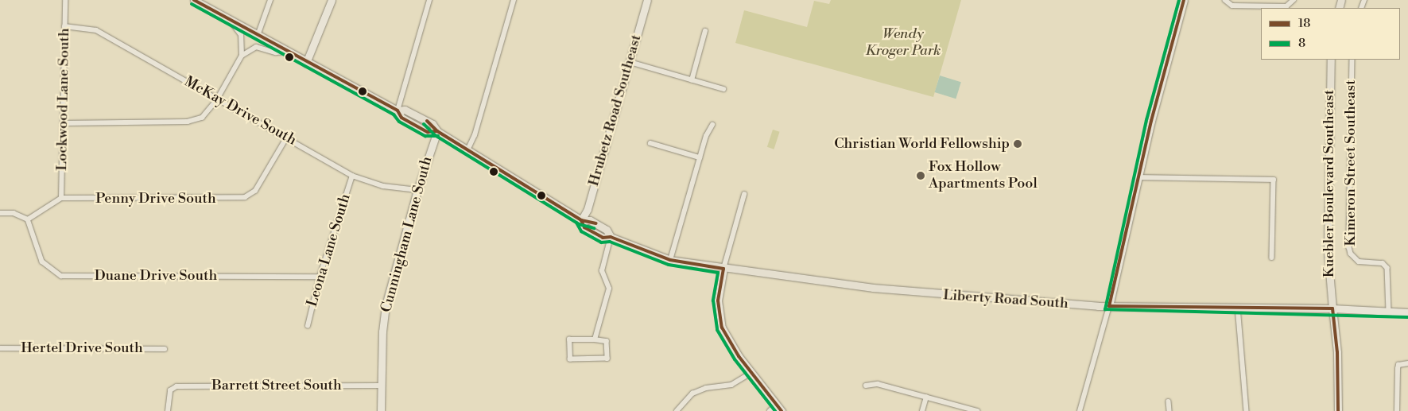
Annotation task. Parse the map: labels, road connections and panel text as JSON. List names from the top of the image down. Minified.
{"streets":{"main road":["Kuebler Boulevard Southeast","Liberty Road South"],"street":["Lockwood Lane South","Hrubetz Road Southeast","McKay Drive South","Kimeron Street Southeast","Penny Drive South","Cunningham Lane South","Leona Lane South","Duane Drive South","Hertel Drive South","Barrett Street South"]},"crossings":[["Lockwood Lane South","McKay Drive South"],["Lockwood Lane South","Penny Drive South"],["Hrubetz Road Southeast","Liberty Road South"],["McKay Drive South","Penny Drive South"],["McKay Drive South","Cunningham Lane South"],["McKay Drive South","Leona Lane South"],["Kimeron Street Southeast","Liberty Road South"],["Kuebler Boulevard Southeast","Liberty Road South"],["Cunningham Lane South","Liberty Road South"],["Cunningham Lane South","Barrett Street South"],["Leona Lane South","Duane Drive South"]],"parks":["Wendy Kroger Park"],"places":["Christian World Fellowship","Fox Hollow Apartments Pool"],"lines":["transit line 18","transit line 8"],"legend":["18","8"]}
